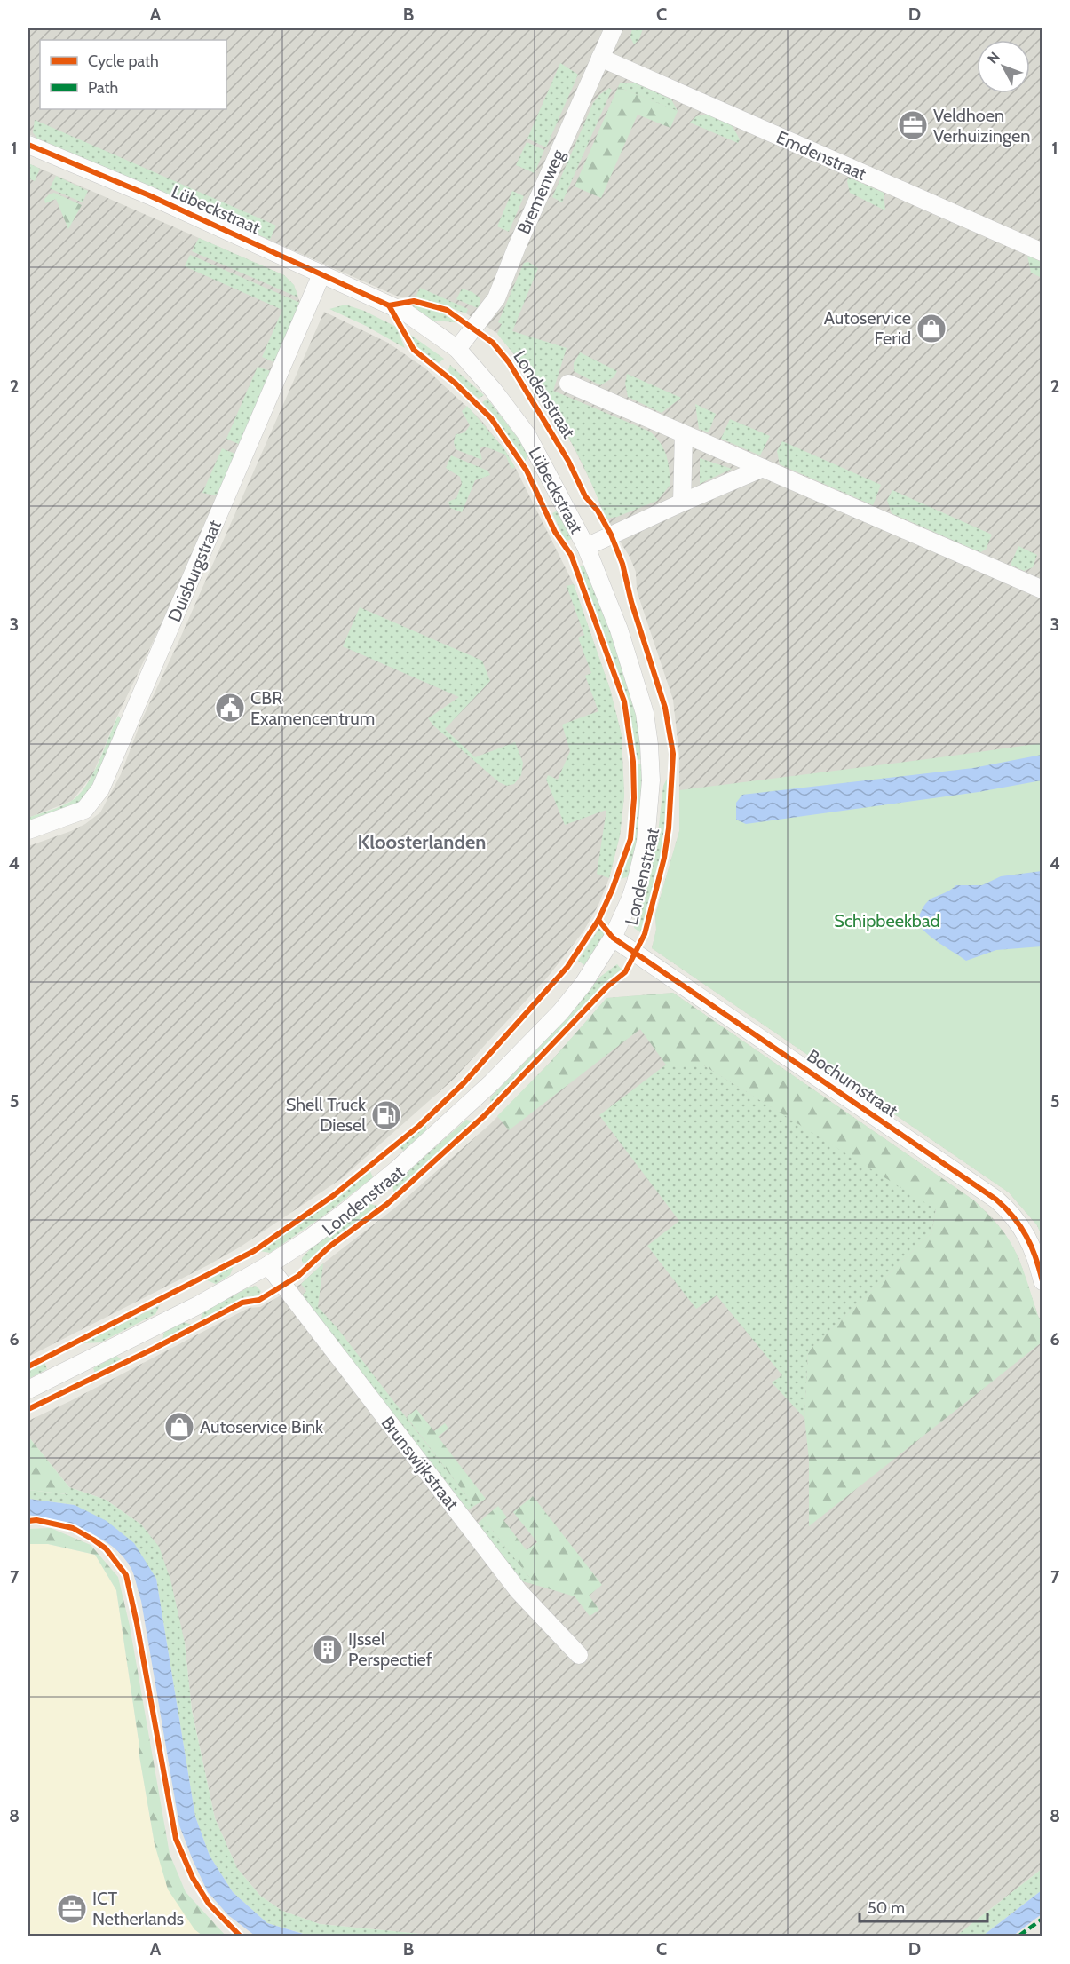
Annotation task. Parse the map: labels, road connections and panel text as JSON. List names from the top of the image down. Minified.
{"streets":{"street":["Emdenstraat","Bremenweg","Lübeckstraat","Londenstraat","Duisburgstraat","Bochumstraat","Brunswijkstraat"]},"crossings":[["Emdenstraat","Bremenweg"],["Bremenweg","Lübeckstraat"],["Lübeckstraat","Londenstraat"],["Lübeckstraat","Duisburgstraat"],["Londenstraat","Bochumstraat"],["Londenstraat","Brunswijkstraat"]],"districts":["Kloosterlanden"],"parks":["Schipbeekbad"],"places":{"office":["Veldhoen Verhuizingen","ICT Netherlands"],"shop":["Autoservice Ferid","Autoservice Bink"],"public building":["CBR Examencentrum"],"fuel station":["Shell Truck Diesel"],"building":["IJssel Perspectief"]},"legend":["Cycle path","Path"],"scale_bar":"50 m","north":"top left","grid":{"columns":["A","B","C","D"],"rows":["1","2","3","4","5","6","7","8"]}}
